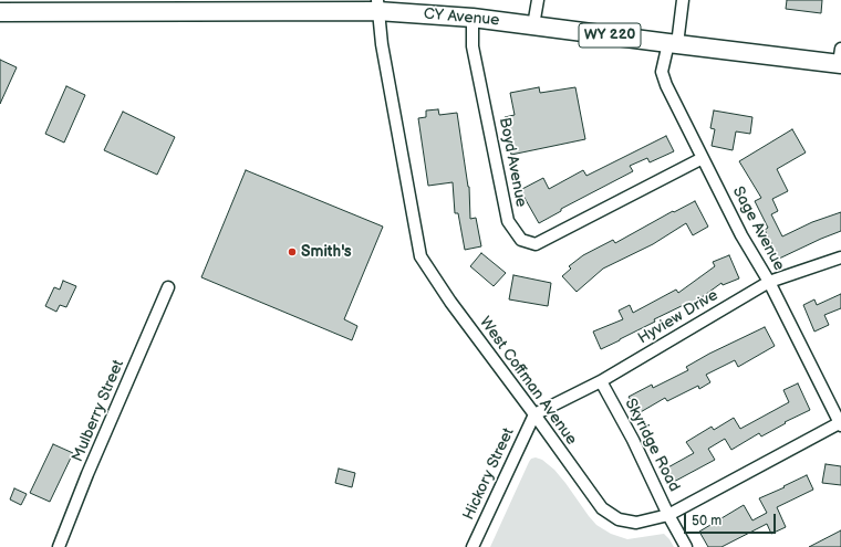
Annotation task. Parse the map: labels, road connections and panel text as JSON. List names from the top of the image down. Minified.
{"streets":{"main road":["CY Avenue","WY 220"],"street":["Boyd Avenue","Sage Avenue","Hyview Drive","West Coffman Avenue","Mulberry Street","Skyridge Road","Hickory Street"]},"crossings":[["CY Avenue","Boyd Avenue"],["CY Avenue","Sage Avenue"],["CY Avenue","West Coffman Avenue"],["Boyd Avenue","Sage Avenue"],["Sage Avenue","Hyview Drive"],["Sage Avenue","West Coffman Avenue"],["Hyview Drive","West Coffman Avenue"],["Hyview Drive","Skyridge Road"],["Hyview Drive","Hickory Street"],["West Coffman Avenue","Skyridge Road"],["West Coffman Avenue","Hickory Street"]],"places":["Smith's"],"scale_bar":"50 m"}
